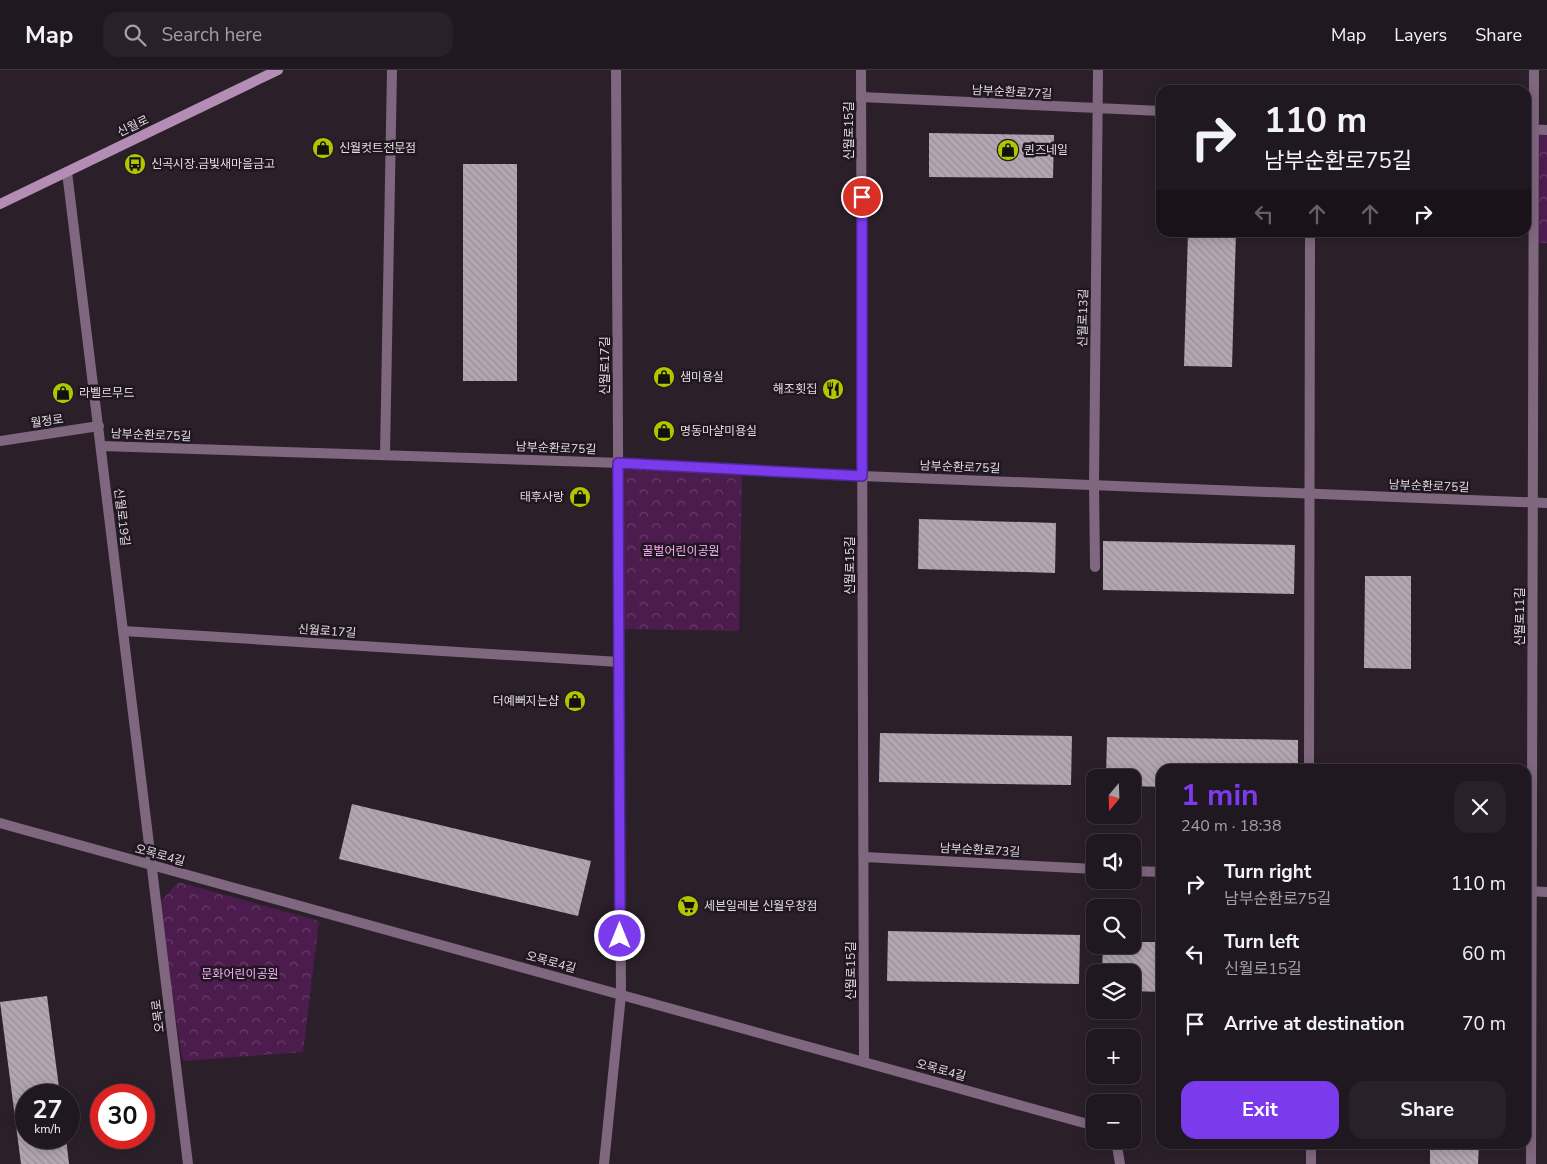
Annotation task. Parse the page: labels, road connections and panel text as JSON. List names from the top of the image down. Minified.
{"streets":{"main road":["신월로"],"street":["남부순환로77길","신월로15길","신월로13길","신월로17길","월정로","남부순환로75길","신월로19길","신월로11길","남부순환로73길","오목로4길","오목로"]},"crossings":[["남부순환로77길","신월로15길"],["남부순환로77길","신월로13길"],["신월로","신월로19길"],["신월로15길","남부순환로75길"],["신월로15길","남부순환로73길"],["신월로15길","오목로4길"],["신월로13길","남부순환로75길"],["신월로17길","남부순환로75길"],["신월로17길","신월로19길"],["신월로17길","오목로4길"],["월정로","신월로19길"],["남부순환로75길","신월로19길"],["남부순환로75길","신월로11길"],["신월로19길","오목로4길"],["신월로19길","오목로"],["오목로4길","오목로"]],"parks":["꿀벌어린이공원","문화어린이공원"],"places":{"shop":["신월컷트전문점","퀸즈네일","샘미용실","라벨르무드","명동마샬미용실","태후사랑","더예뻐지는샵"],"bus stop":["신곡시장.금빛새마을금고"],"restaurant":["해조횟집"],"supermarket":["세븐일레븐 신월우창점"]},"north":"bottom","page":{"header":"Map","search":"Search here","nav":["Map","Layers","Share"],"turn":["110 m","남부순환로75길"],"heading":["1 min","240 m · 18:38"],"map_buttons":["+","−"],"list":[{"name":"Turn right","note":"남부순환로75길","value":"110 m"},{"name":"Turn left","note":"신월로15길","value":"60 m"},{"name":"Arrive at destination","value":"70 m"}],"buttons":["Exit","Share"],"speed":"27 km/h","limit":"30"}}
